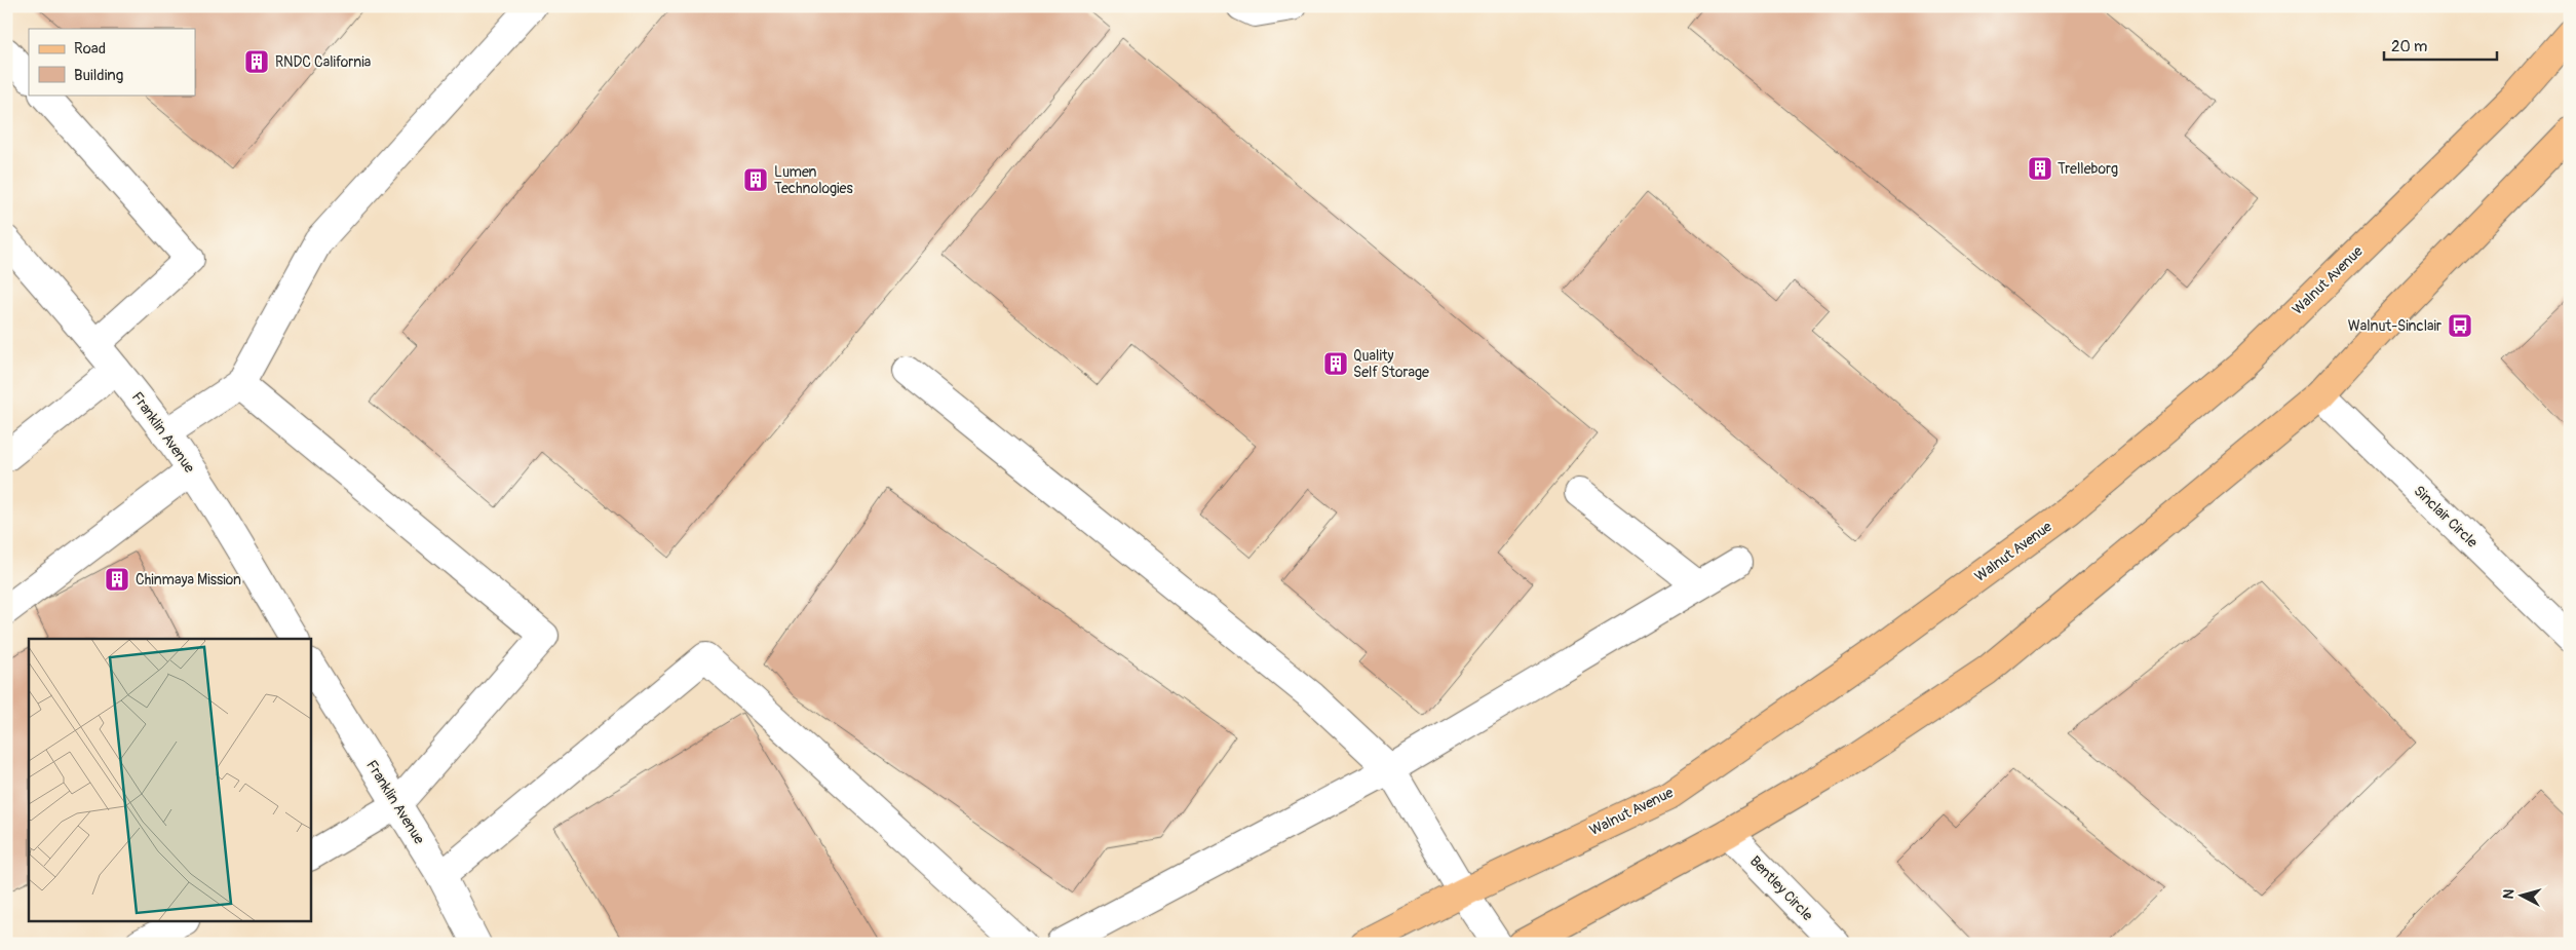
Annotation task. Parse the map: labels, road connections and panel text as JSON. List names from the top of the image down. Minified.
{"streets":{"main road":["Walnut Avenue"],"street":["Franklin Avenue","Sinclair Circle","Bentley Circle"]},"places":{"building":["RNDC California","Trelleborg","Lumen Technologies","Quality Self Storage","Chinmaya Mission"],"bus stop":["Walnut-Sinclair"]},"legend":["Road","Building"],"scale_bar":"20 m","north":"left"}
